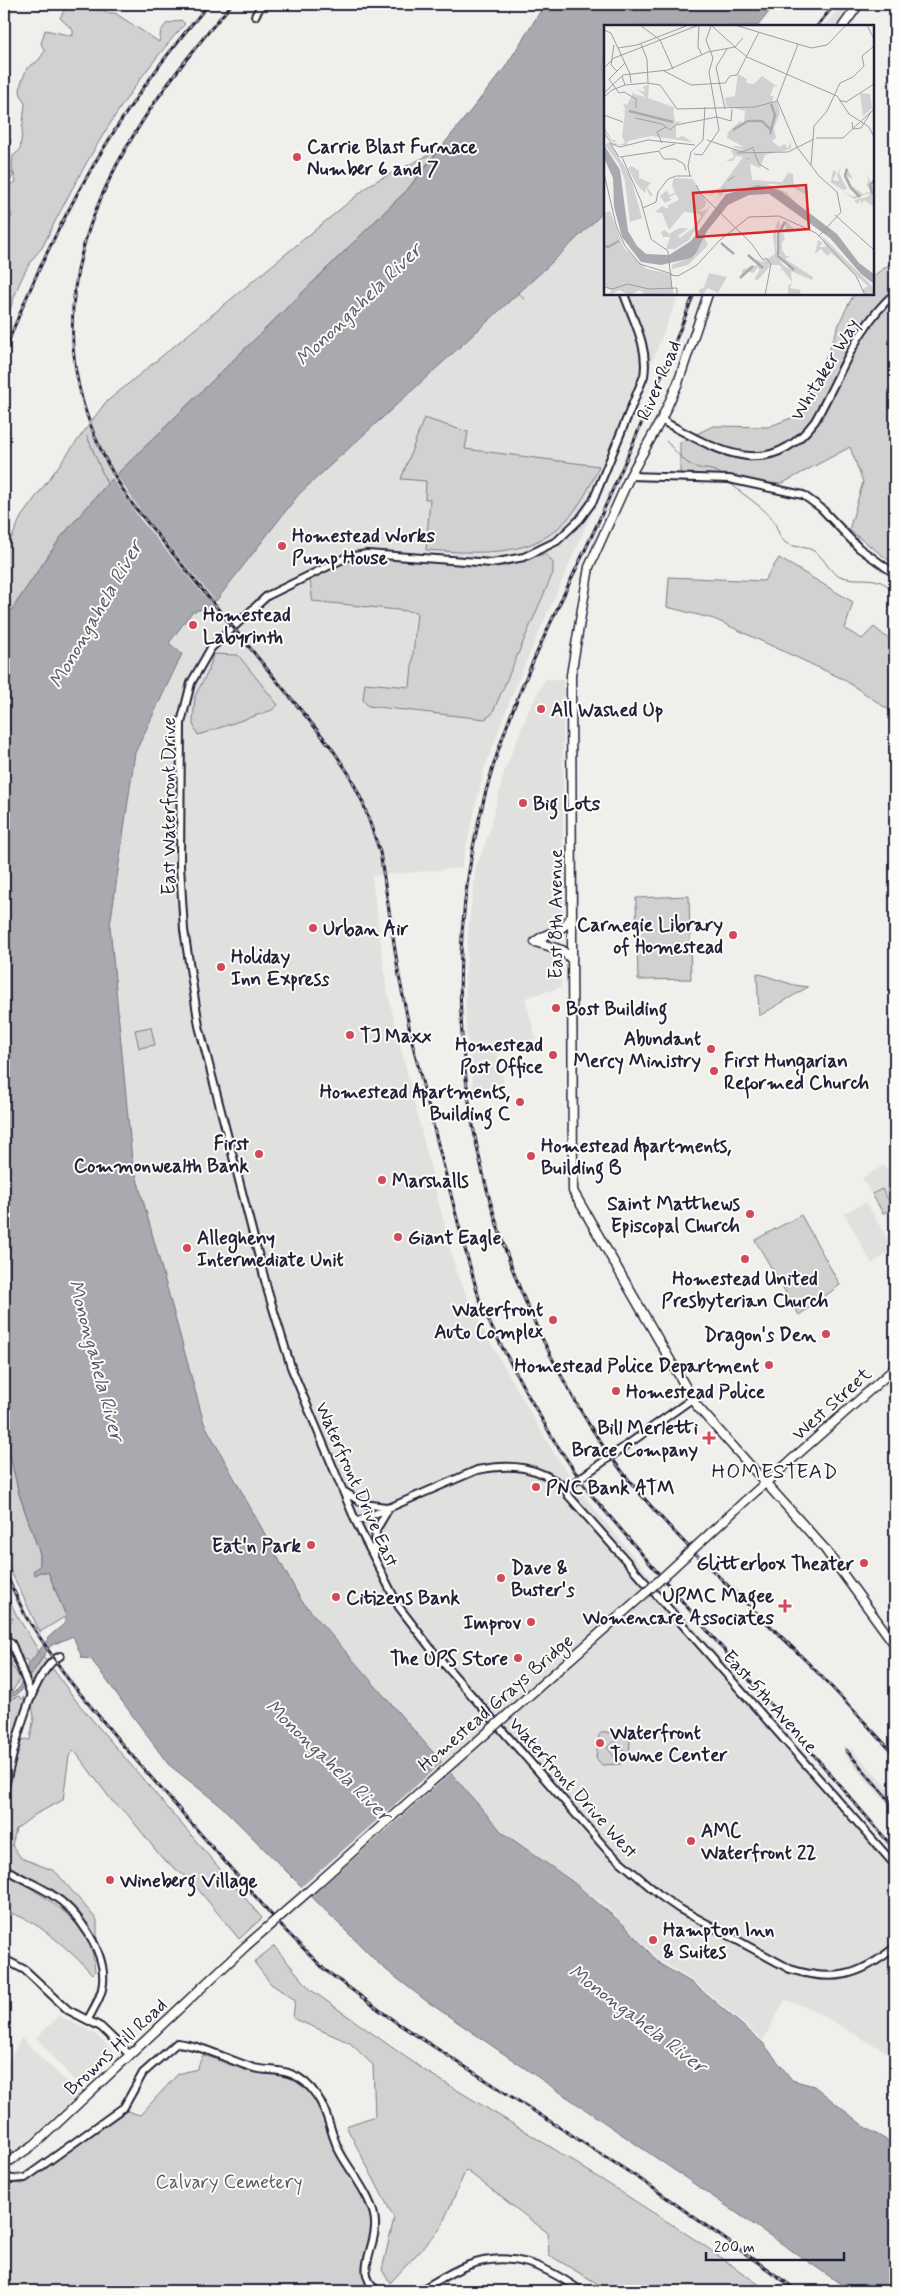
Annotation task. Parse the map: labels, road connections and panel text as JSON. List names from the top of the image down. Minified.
{"streets":{"main road":["River Road","East 8th Avenue","West Street","Homestead Grays Bridge","Browns Hill Road"],"street":["Whitaker Way","East Waterfront Drive","Waterfront Drive East","East 5th Avenue","Waterfront Drive West"]},"crossings":[["Whitaker Way","River Road"],["River Road","East 8th Avenue"],["East Waterfront Drive","Waterfront Drive East"],["East 8th Avenue","West Street"],["East 8th Avenue","Homestead Grays Bridge"],["West Street","Homestead Grays Bridge"],["Waterfront Drive East","Waterfront Drive West"],["East 5th Avenue","Homestead Grays Bridge"],["Homestead Grays Bridge","Browns Hill Road"]],"districts":["HOMESTEAD"],"water":["Monongahela River"],"parks":["Calvary Cemetery"],"places":{"other":["Carrie Blast Furnace Number 6 and 7","Homestead Works Pump House","Homestead Labyrinth","All Washed Up","Big Lots","Urban Air","Carnegie Library of Homestead","Holiday Inn Express","Bost Building","TJ Maxx","Abundant Mercy Ministry","Homestead Post Office","First Hungarian Reformed Church","Homestead Apartments, Building C","First Commonwealth Bank","Homestead Apartments, Building B","Marshalls","Saint Matthews Episcopal Church","Giant Eagle","Allegheny Intermediate Unit","Homestead United Presbyterian Church","Waterfront Auto Complex","Dragon's Den","Homestead Police Department","Homestead Police","PNC Bank ATM","Eat'n Park","Glitterbox Theater","Dave & Buster's","Citizens Bank","Improv","The UPS Store","Waterfront Towne Center","AMC Waterfront 22","Wineberg Village","Hampton Inn & Suites"],"health":["Bill Merletti Brace Company","UPMC Magee Womencare Associates"]},"scale_bar":"200 m"}
